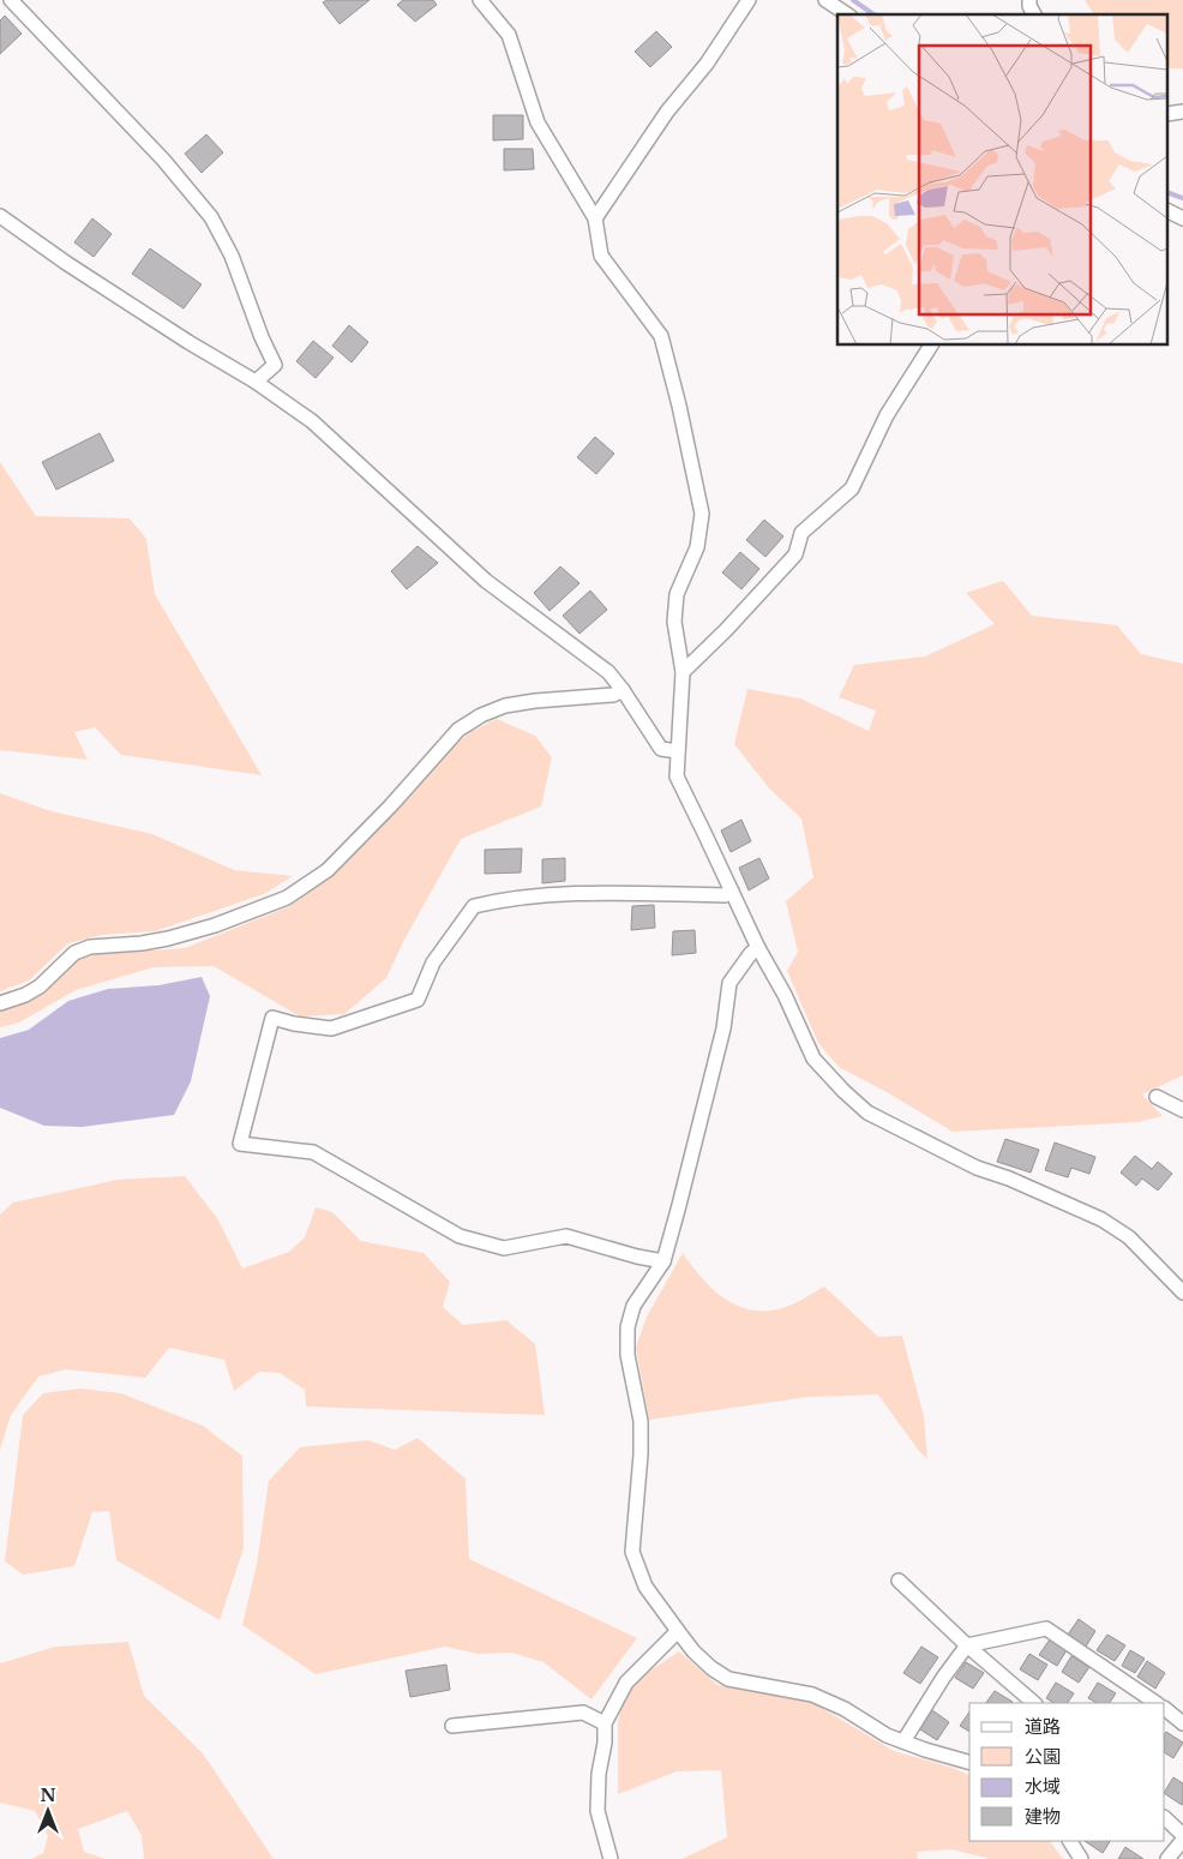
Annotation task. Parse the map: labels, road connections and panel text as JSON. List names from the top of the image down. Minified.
{"legend":["道路","公園","水域","建物"],"north":"top"}
